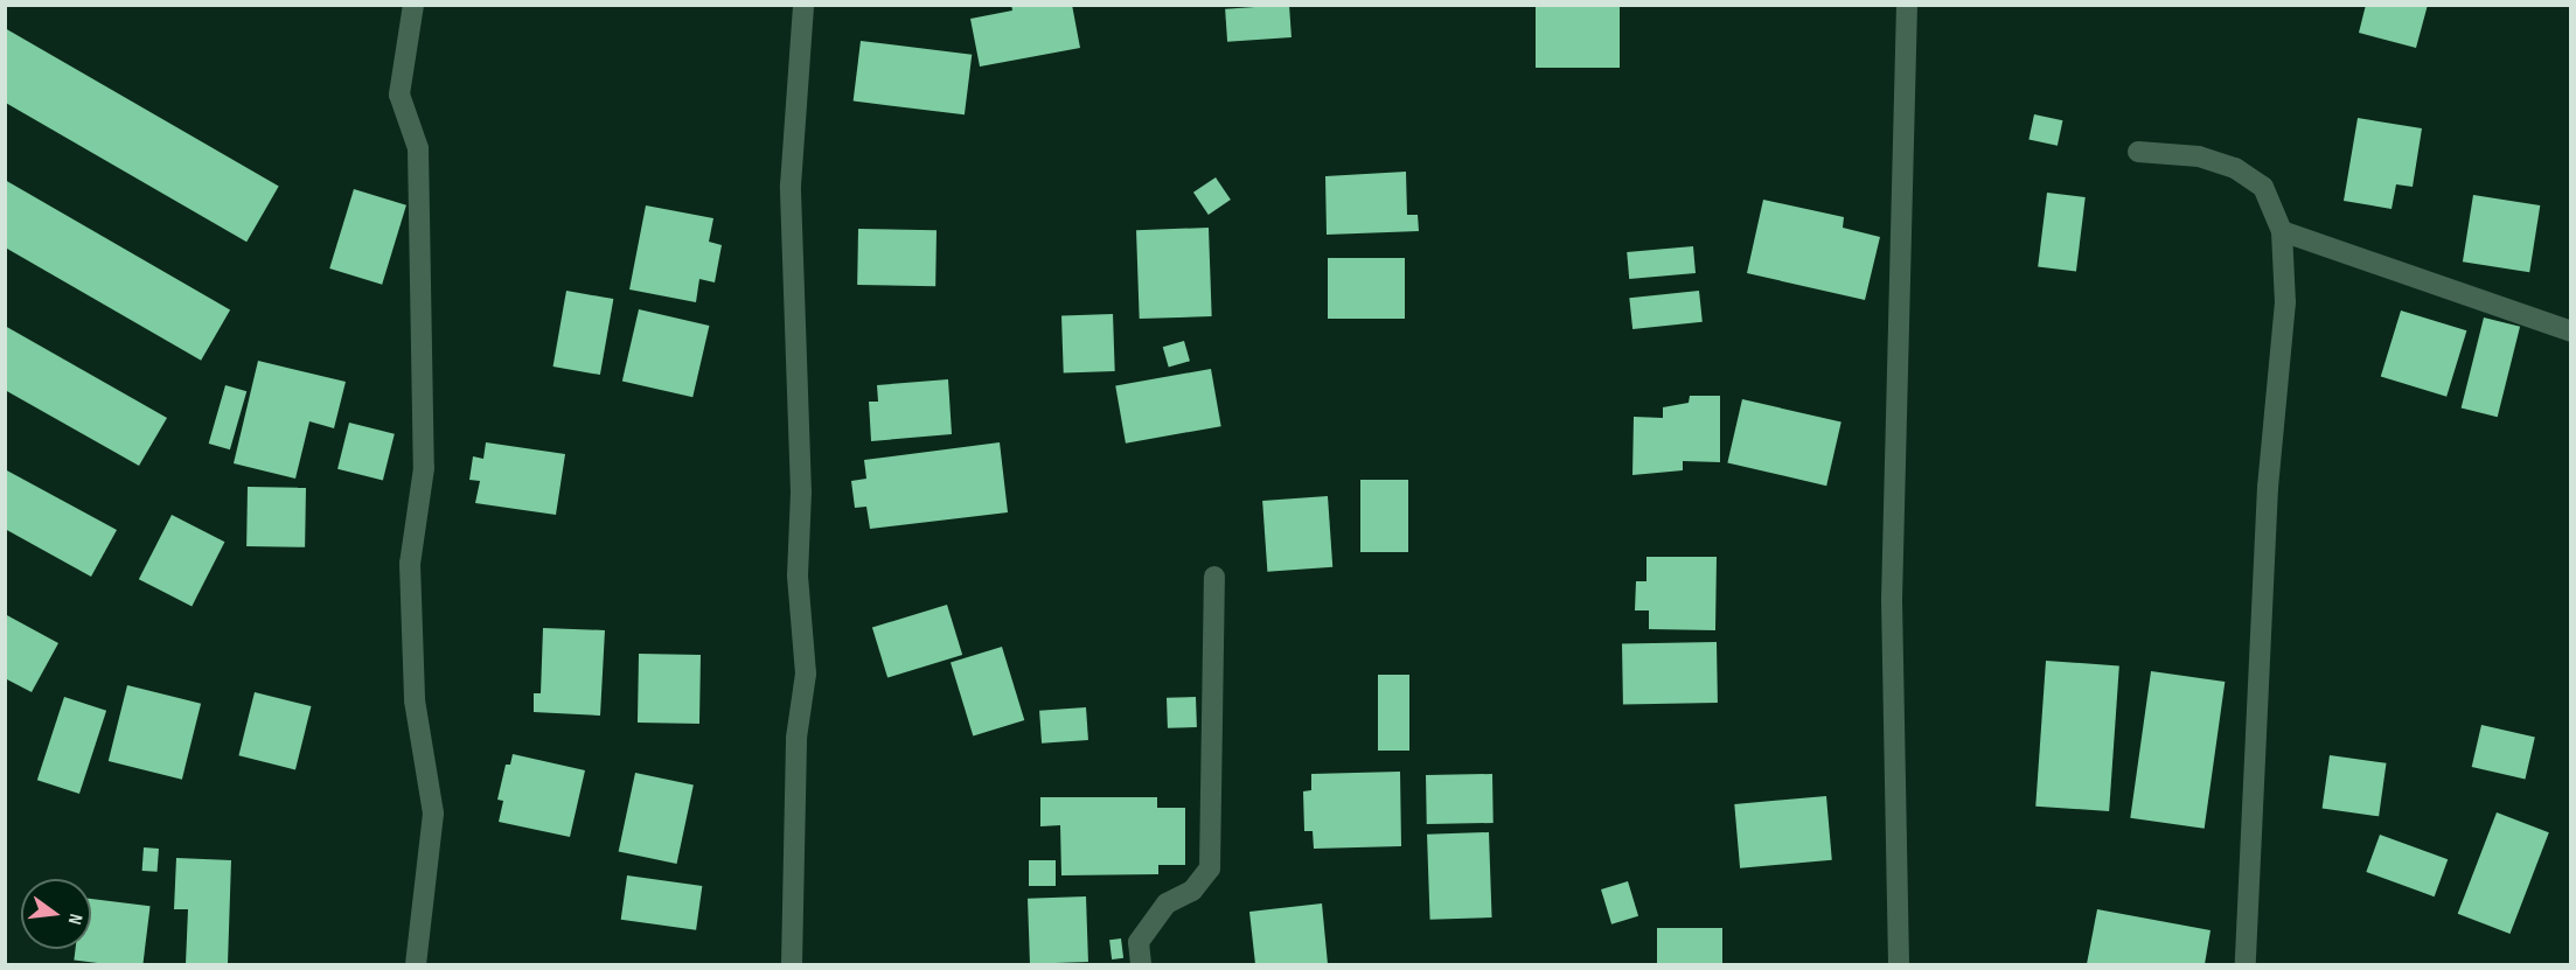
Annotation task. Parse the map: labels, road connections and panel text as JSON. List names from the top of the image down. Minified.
{"north":"right"}
